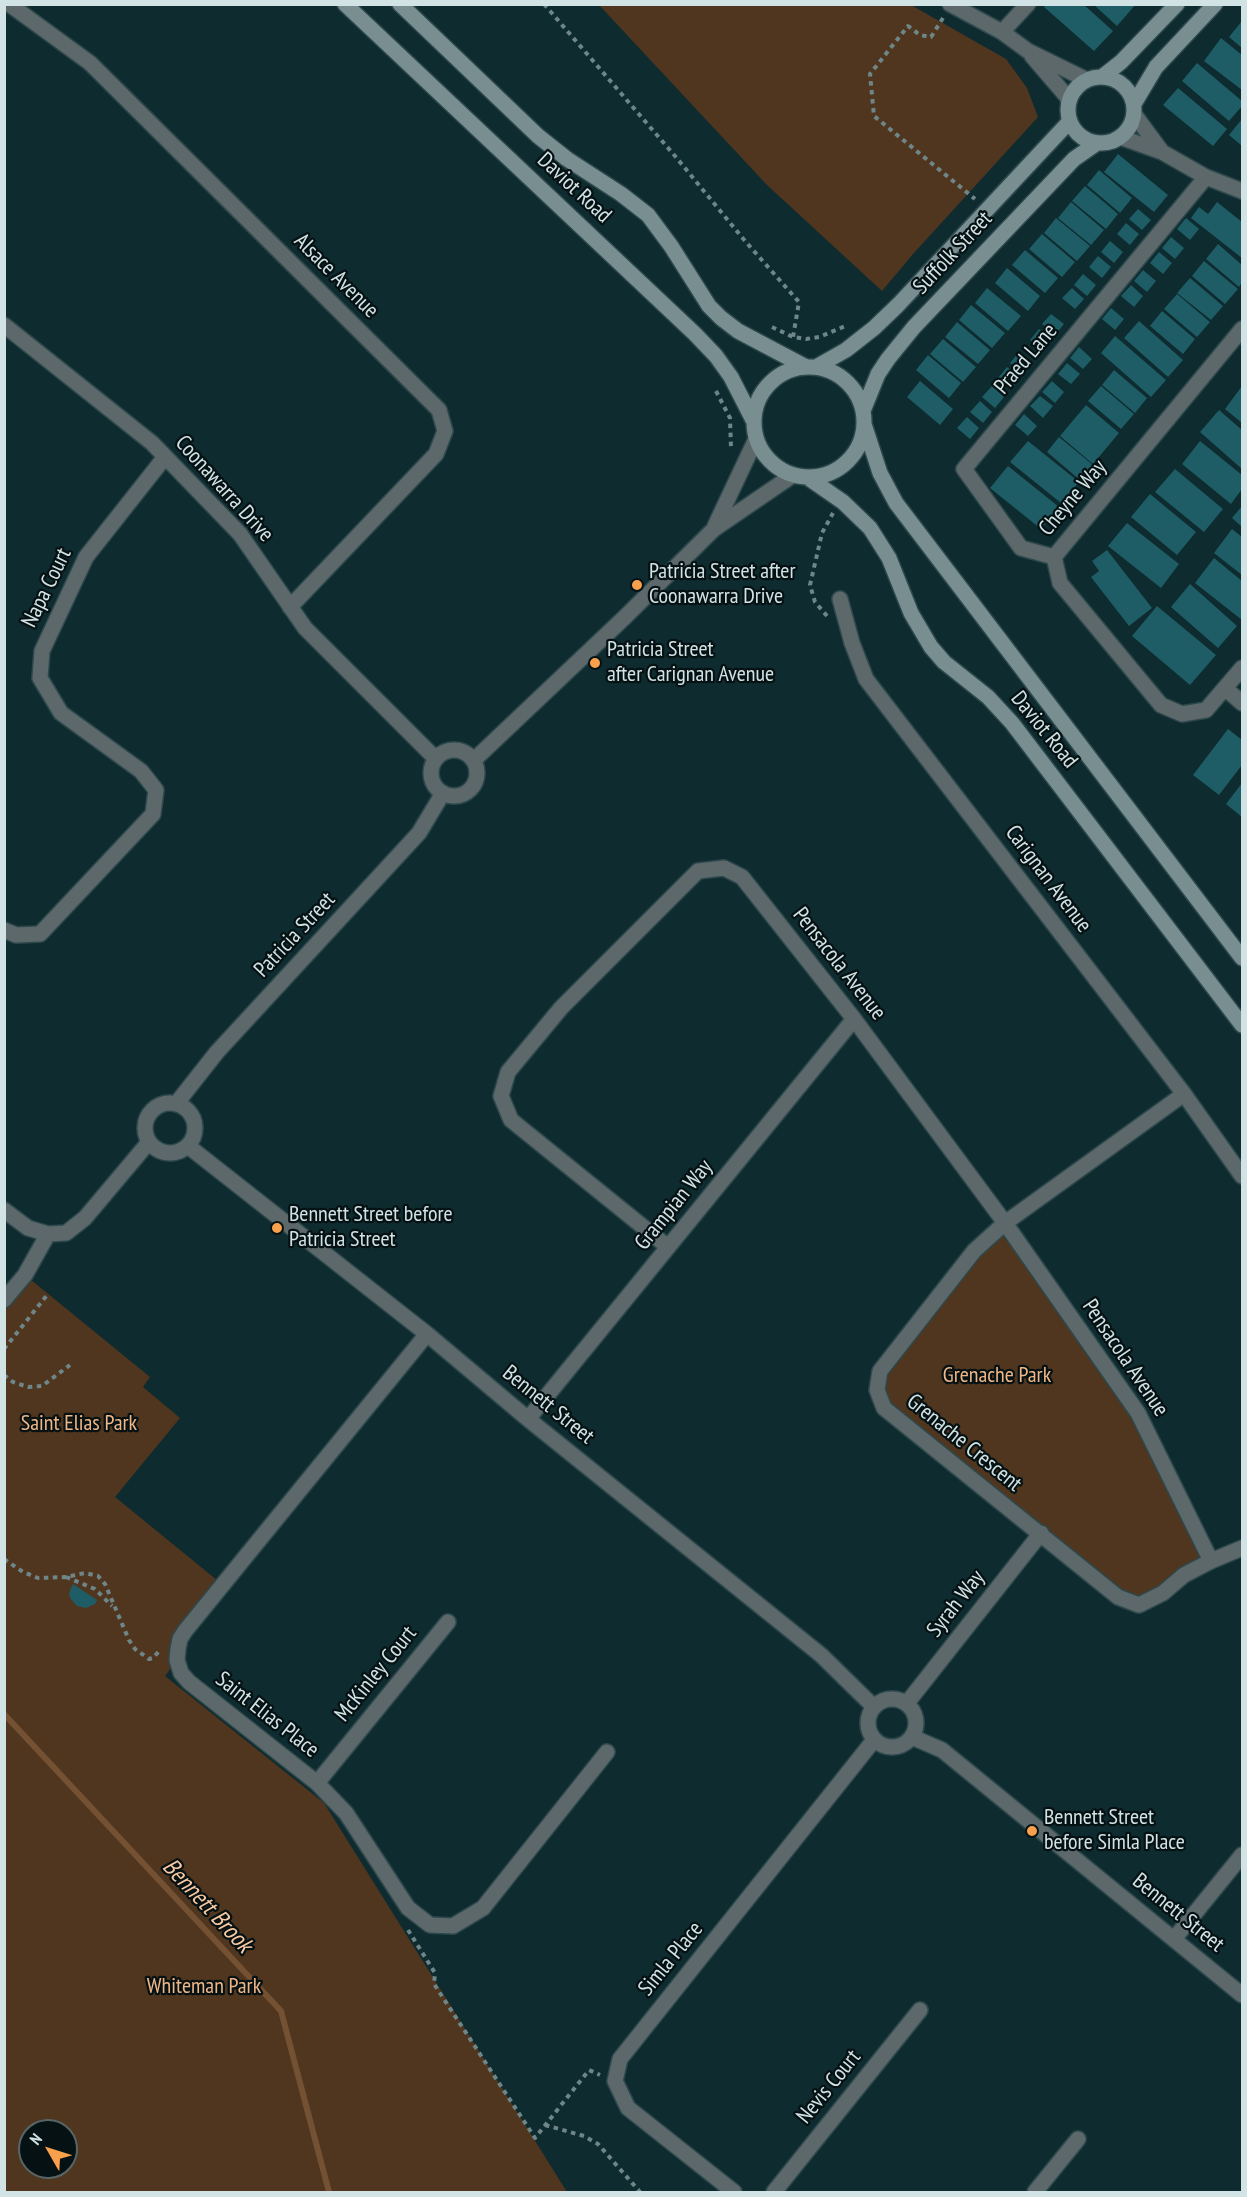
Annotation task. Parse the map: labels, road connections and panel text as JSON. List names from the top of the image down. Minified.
{"streets":{"street":["Daviot Road","Suffolk Street","Alsace Avenue","Praed Lane","Coonawarra Drive","Cheyne Way","Napa Court","Carignan Avenue","Patricia Street","Pensacola Avenue","Grampian Way","Bennett Street","Grenache Crescent","Syrah Way","McKinley Court","Saint Elias Place","Simla Place","Nevis Court"]},"crossings":[["Daviot Road","Suffolk Street"],["Alsace Avenue","Coonawarra Drive"],["Praed Lane","Cheyne Way"],["Coonawarra Drive","Napa Court"],["Coonawarra Drive","Patricia Street"],["Carignan Avenue","Grenache Crescent"],["Patricia Street","Bennett Street"],["Pensacola Avenue","Grampian Way"],["Pensacola Avenue","Grenache Crescent"],["Grampian Way","Bennett Street"],["Bennett Street","Syrah Way"],["Bennett Street","Saint Elias Place"],["Bennett Street","Simla Place"],["Grenache Crescent","Syrah Way"],["Syrah Way","Simla Place"],["McKinley Court","Saint Elias Place"]],"water":["Bennett Brook"],"parks":["Grenache Park","Saint Elias Park","Whiteman Park"],"places":["Patricia Street after Coonawarra Drive","Patricia Street after Carignan Avenue","Bennett Street before Patricia Street","Bennett Street before Simla Place"],"north":"top left"}
